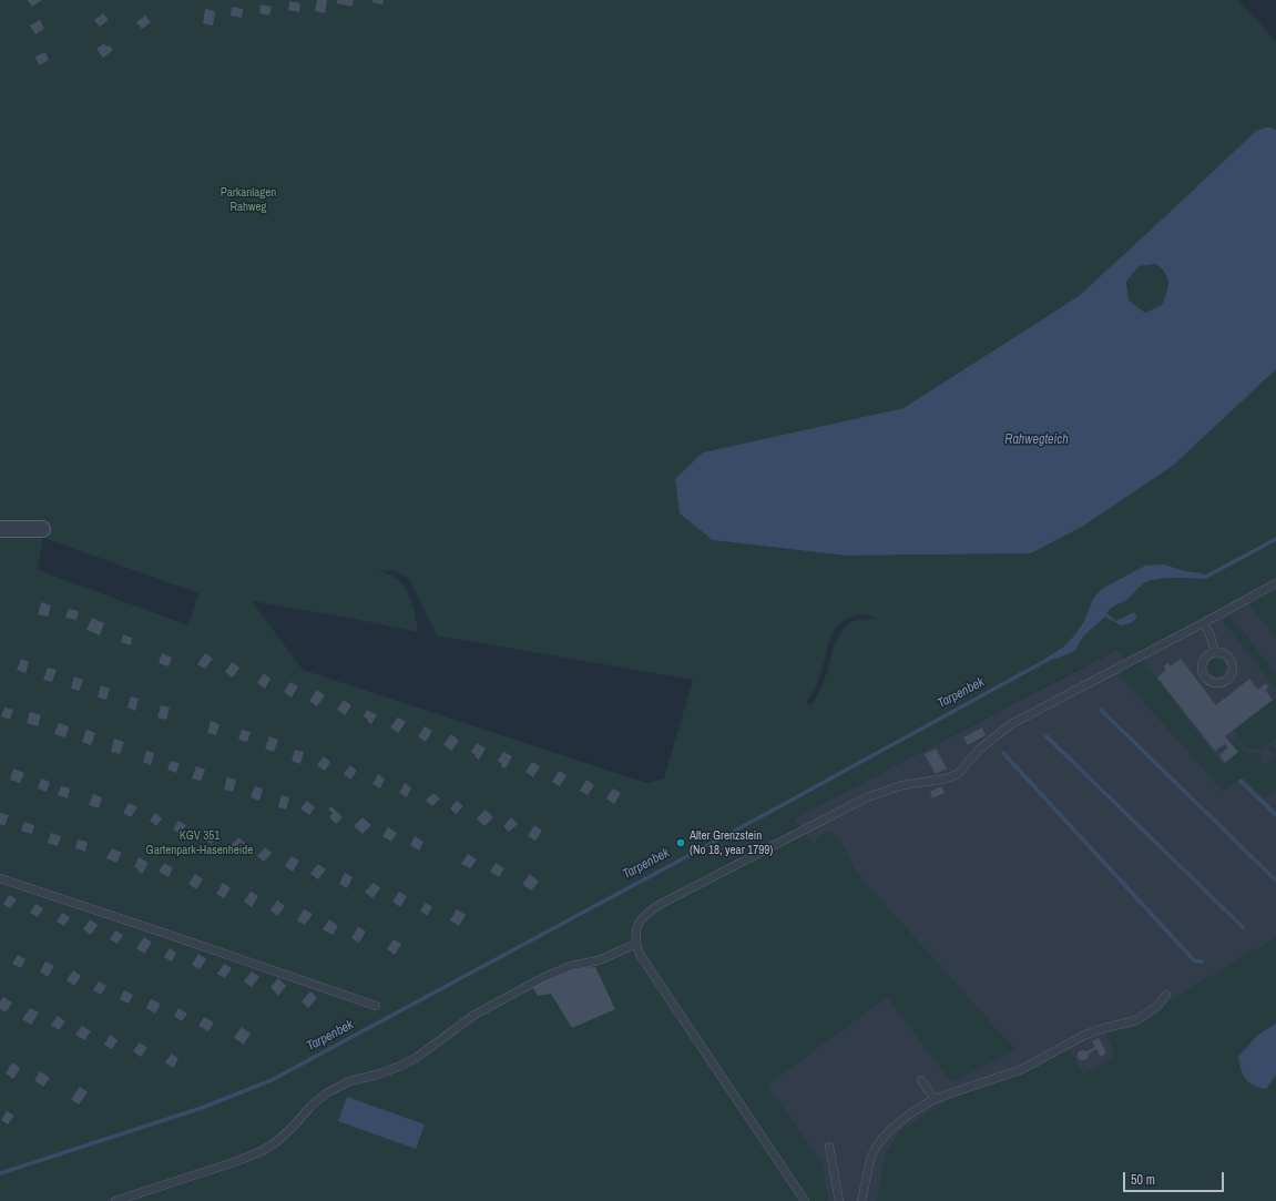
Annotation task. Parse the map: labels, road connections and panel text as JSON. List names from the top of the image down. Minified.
{"water":["Rahwegteich","Tarpenbek"],"parks":["Parkanlagen Rahweg","KGV 351 Gartenpark-Hasenheide"],"places":["Alter Grenzstein (No 18, year 1799)"],"scale_bar":"50 m"}
